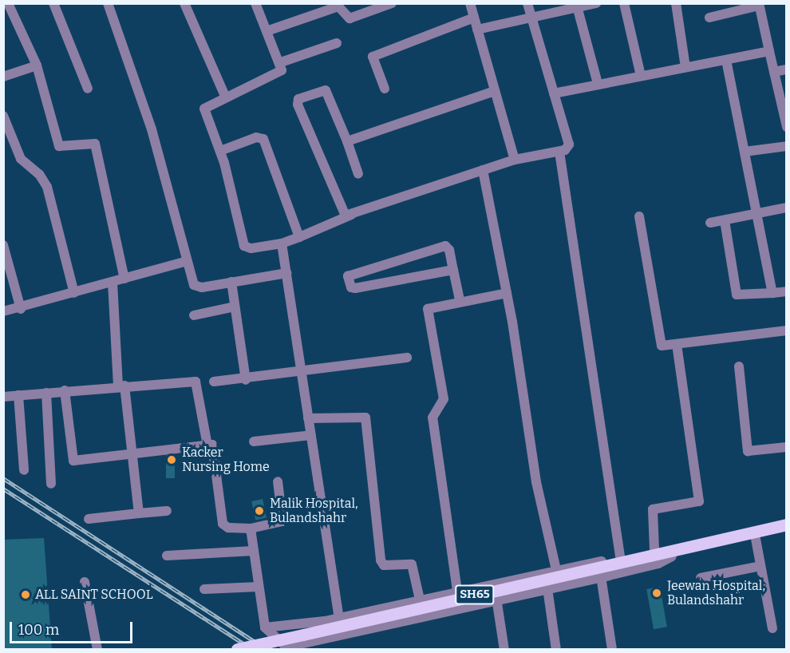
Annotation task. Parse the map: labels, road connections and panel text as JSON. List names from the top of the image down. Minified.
{"streets":{"main road":["SH65"]},"places":["Kacker Nursing Home","Malik Hospital, Bulandshahr","Jeewan Hospital, Bulandshahr","ALL SAINT SCHOOL"],"scale_bar":"100 m"}
